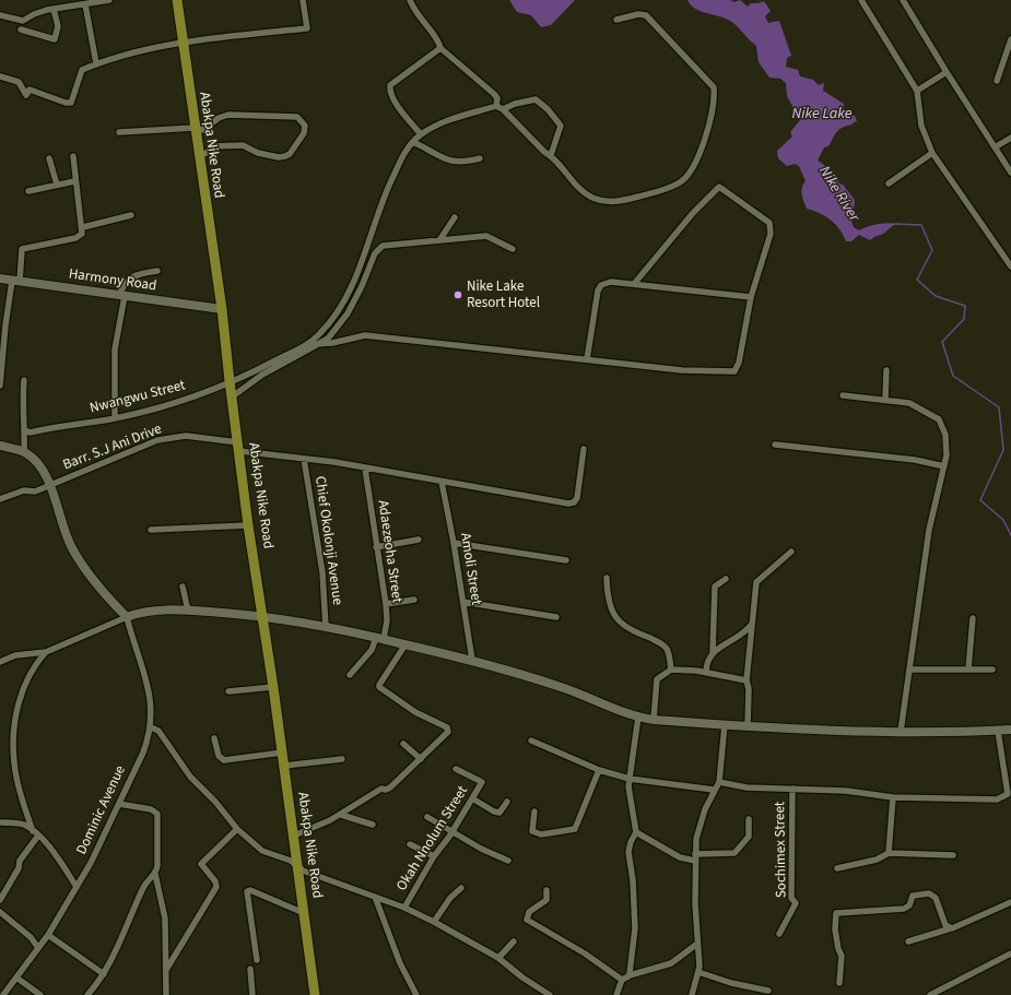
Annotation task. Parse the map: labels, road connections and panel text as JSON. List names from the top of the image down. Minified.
{"streets":{"main road":["Abakpa Nike Road","Harmony Road"],"street":["Nwangwu Street","Barr. S.J Ani Drive","Chief Okolonji Avenue","Adaezeoha Street","Amoli Street","Dominic Avenue","Okah Nnolum Street","Sochimex Street"]},"crossings":[["Abakpa Nike Road","Harmony Road"],["Abakpa Nike Road","Nwangwu Street"],["Abakpa Nike Road","Barr. S.J Ani Drive"],["Barr. S.J Ani Drive","Chief Okolonji Avenue"],["Barr. S.J Ani Drive","Adaezeoha Street"],["Barr. S.J Ani Drive","Amoli Street"]],"water":["Nike Lake","Nike River"],"places":["Nike Lake Resort Hotel"]}
